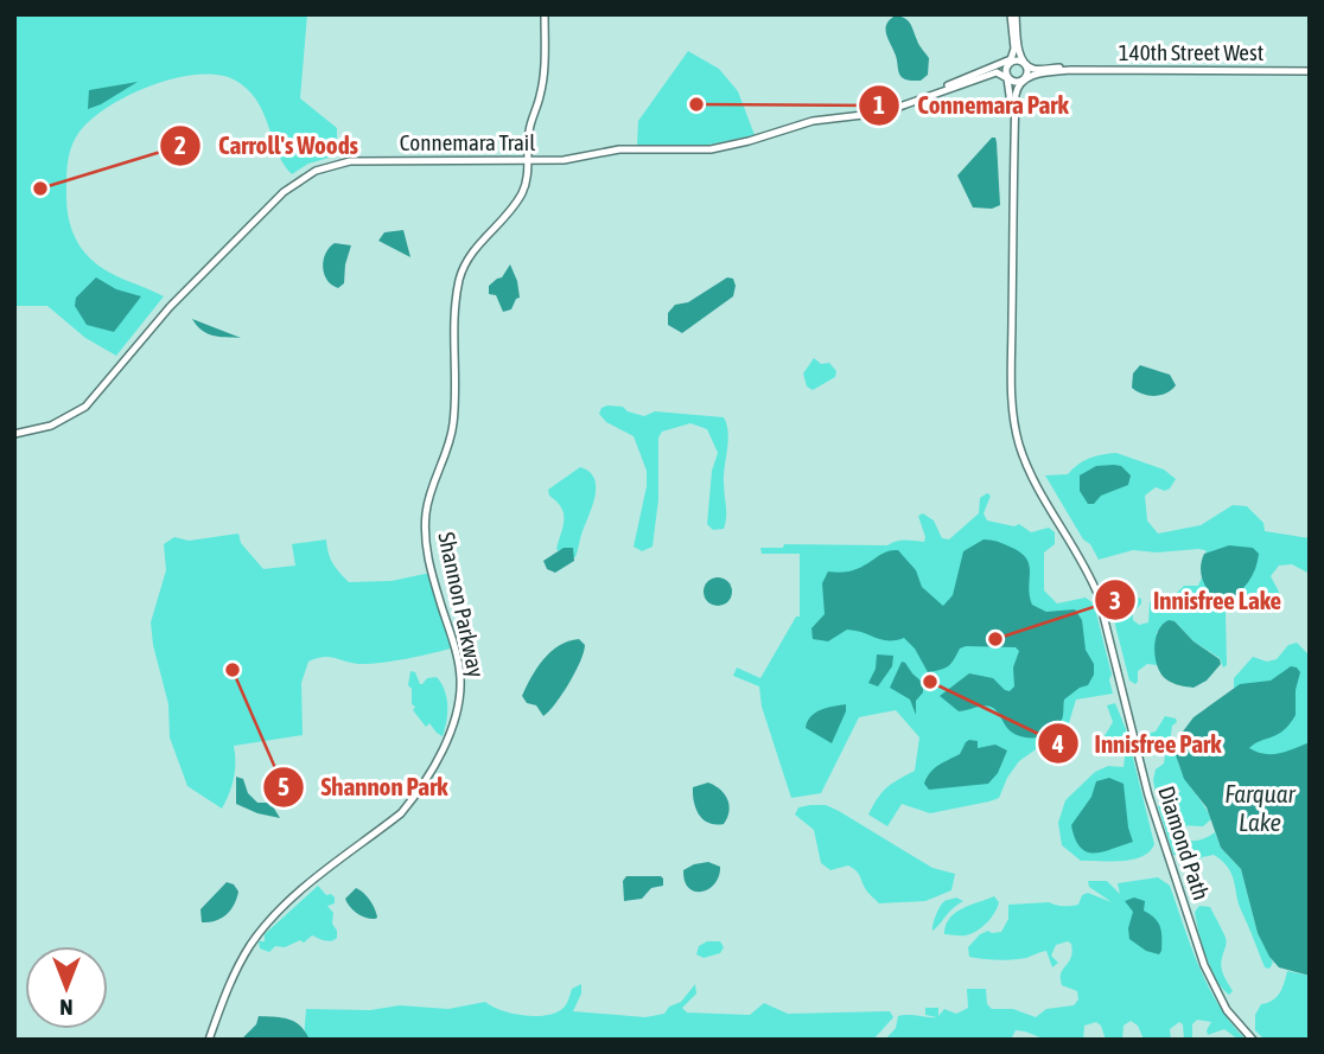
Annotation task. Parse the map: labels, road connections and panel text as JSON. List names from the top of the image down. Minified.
{"streets":{"street":["140th Street West","Connemara Trail","Shannon Parkway","Diamond Path"]},"crossings":[["140th Street West","Connemara Trail"],["140th Street West","Diamond Path"],["Connemara Trail","Shannon Parkway"],["Connemara Trail","Diamond Path"]],"water":["Farquar Lake"],"places":["Connemara Park","Carroll's Woods","Innisfree Lake","Shannon Park","Innisfree Park"],"north":"bottom"}
